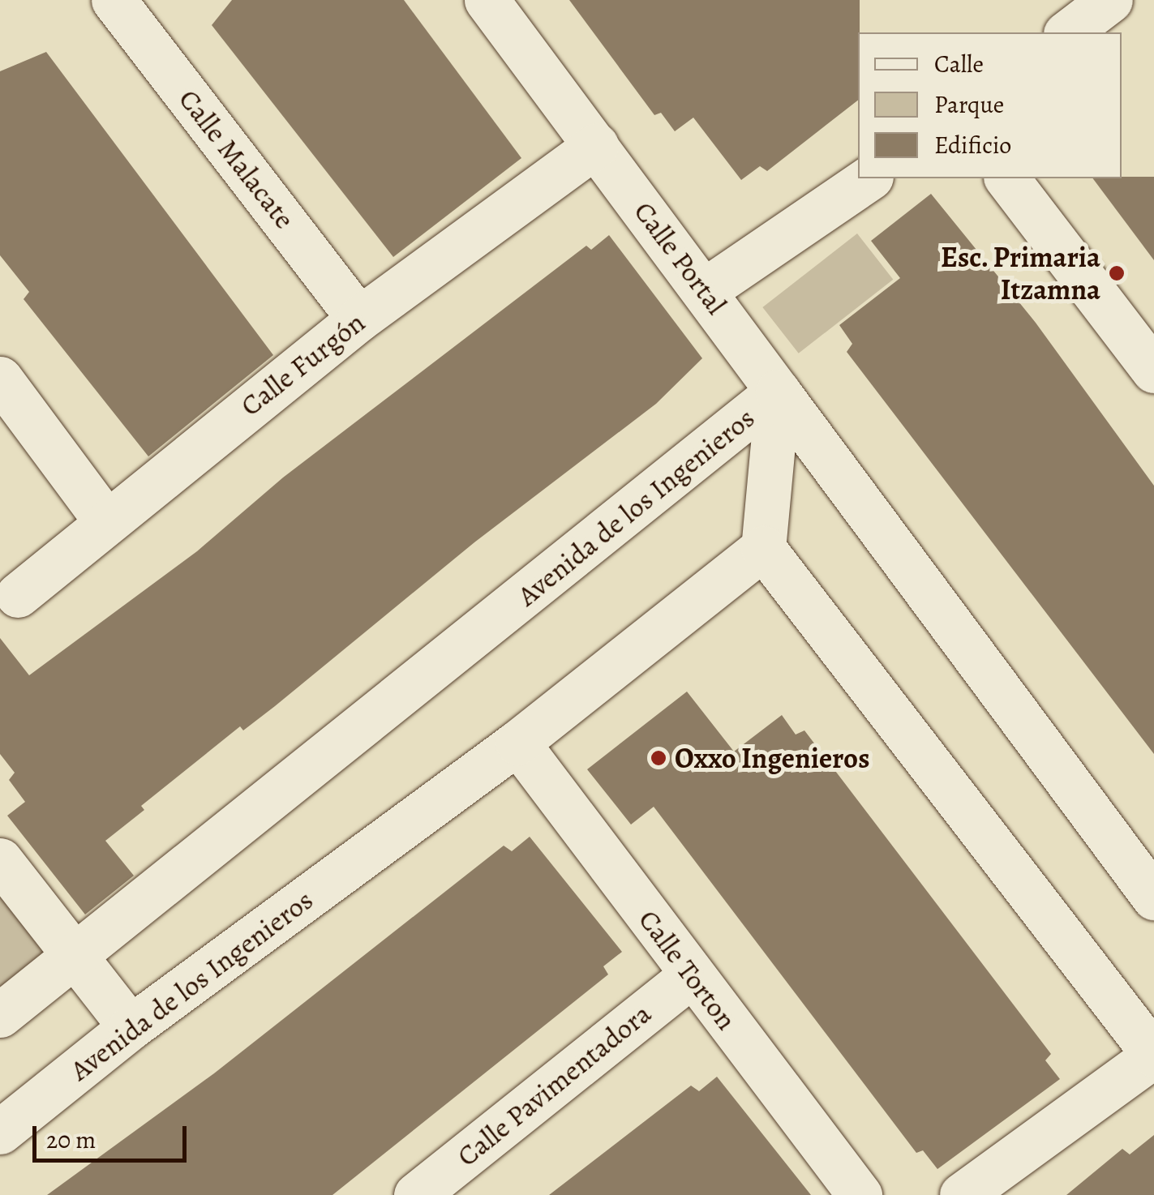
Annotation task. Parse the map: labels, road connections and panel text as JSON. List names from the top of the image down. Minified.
{"streets":{"street":["Calle Malacate","Calle Portal","Calle Furgón","Avenida de los Ingenieros","Calle Torton","Calle Pavimentadora"]},"crossings":[["Calle Malacate","Calle Furgón"],["Calle Portal","Calle Furgón"],["Calle Portal","Avenida de los Ingenieros"],["Avenida de los Ingenieros","Calle Torton"],["Calle Torton","Calle Pavimentadora"]],"places":["Esc. Primaria Itzamna","Oxxo Ingenieros"],"legend":["Calle","Parque","Edificio"],"scale_bar":"20 m"}
